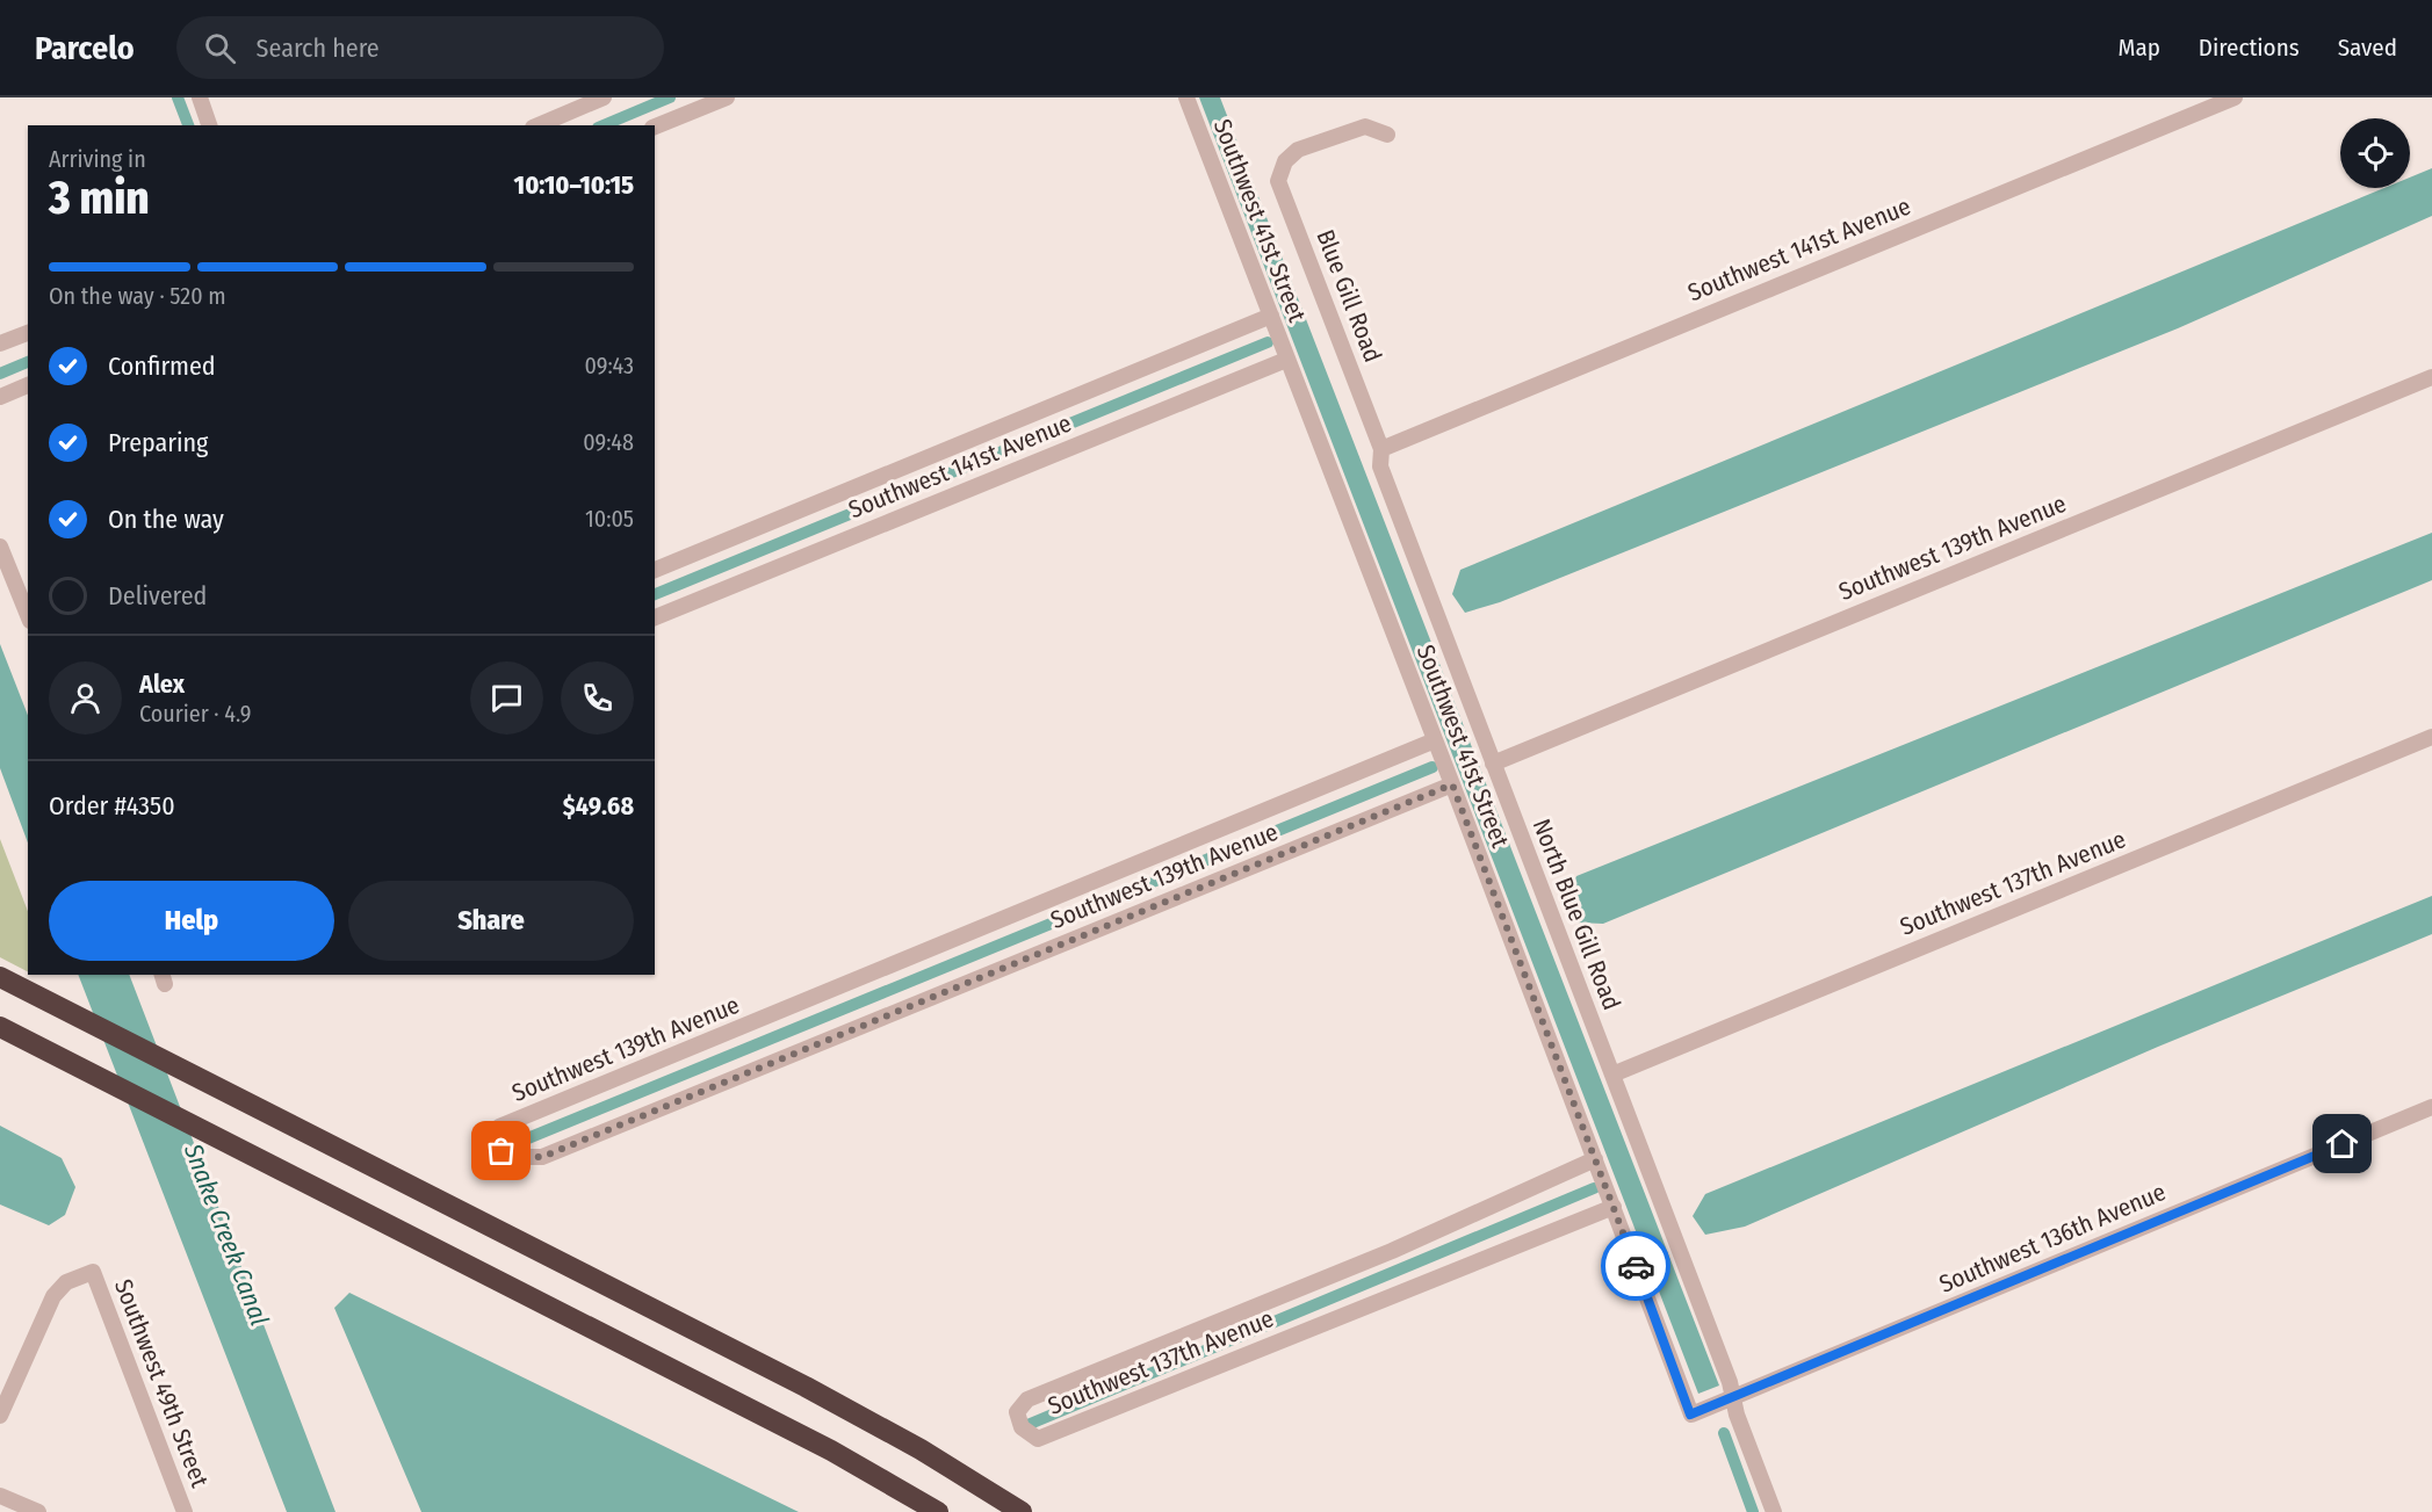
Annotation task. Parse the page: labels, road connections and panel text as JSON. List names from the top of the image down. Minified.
{"streets":{"street":["Southwest 41st Street","Southwest 141st Avenue","Blue Gill Road","Southwest 139th Avenue","Southwest 137th Avenue","North Blue Gill Road","Southwest 136th Avenue","Southwest 49th Street"]},"crossings":[["Southwest 41st Street","Southwest 141st Avenue"],["Southwest 41st Street","Southwest 139th Avenue"],["Southwest 41st Street","Southwest 137th Avenue"],["Southwest 41st Street","Southwest 136th Avenue"],["Southwest 141st Avenue","Blue Gill Road"],["Southwest 141st Avenue","North Blue Gill Road"],["Blue Gill Road","North Blue Gill Road"],["Southwest 139th Avenue","North Blue Gill Road"],["Southwest 137th Avenue","North Blue Gill Road"],["North Blue Gill Road","Southwest 136th Avenue"]],"water":["Snake Creek Canal"],"page":{"header":"Parcelo","search":"Search here","nav":["Map","Directions","Saved"],"heading":["3 min","Arriving in","10:10–10:15"],"panel":["Alex","Courier · 4.9","Order #4350","$49.68"],"bar":"On the way · 520 m","list":[["Confirmed","09:43"],["Preparing","09:48"],["On the way","10:05"],"Delivered"],"buttons":["Help","Share"]}}
